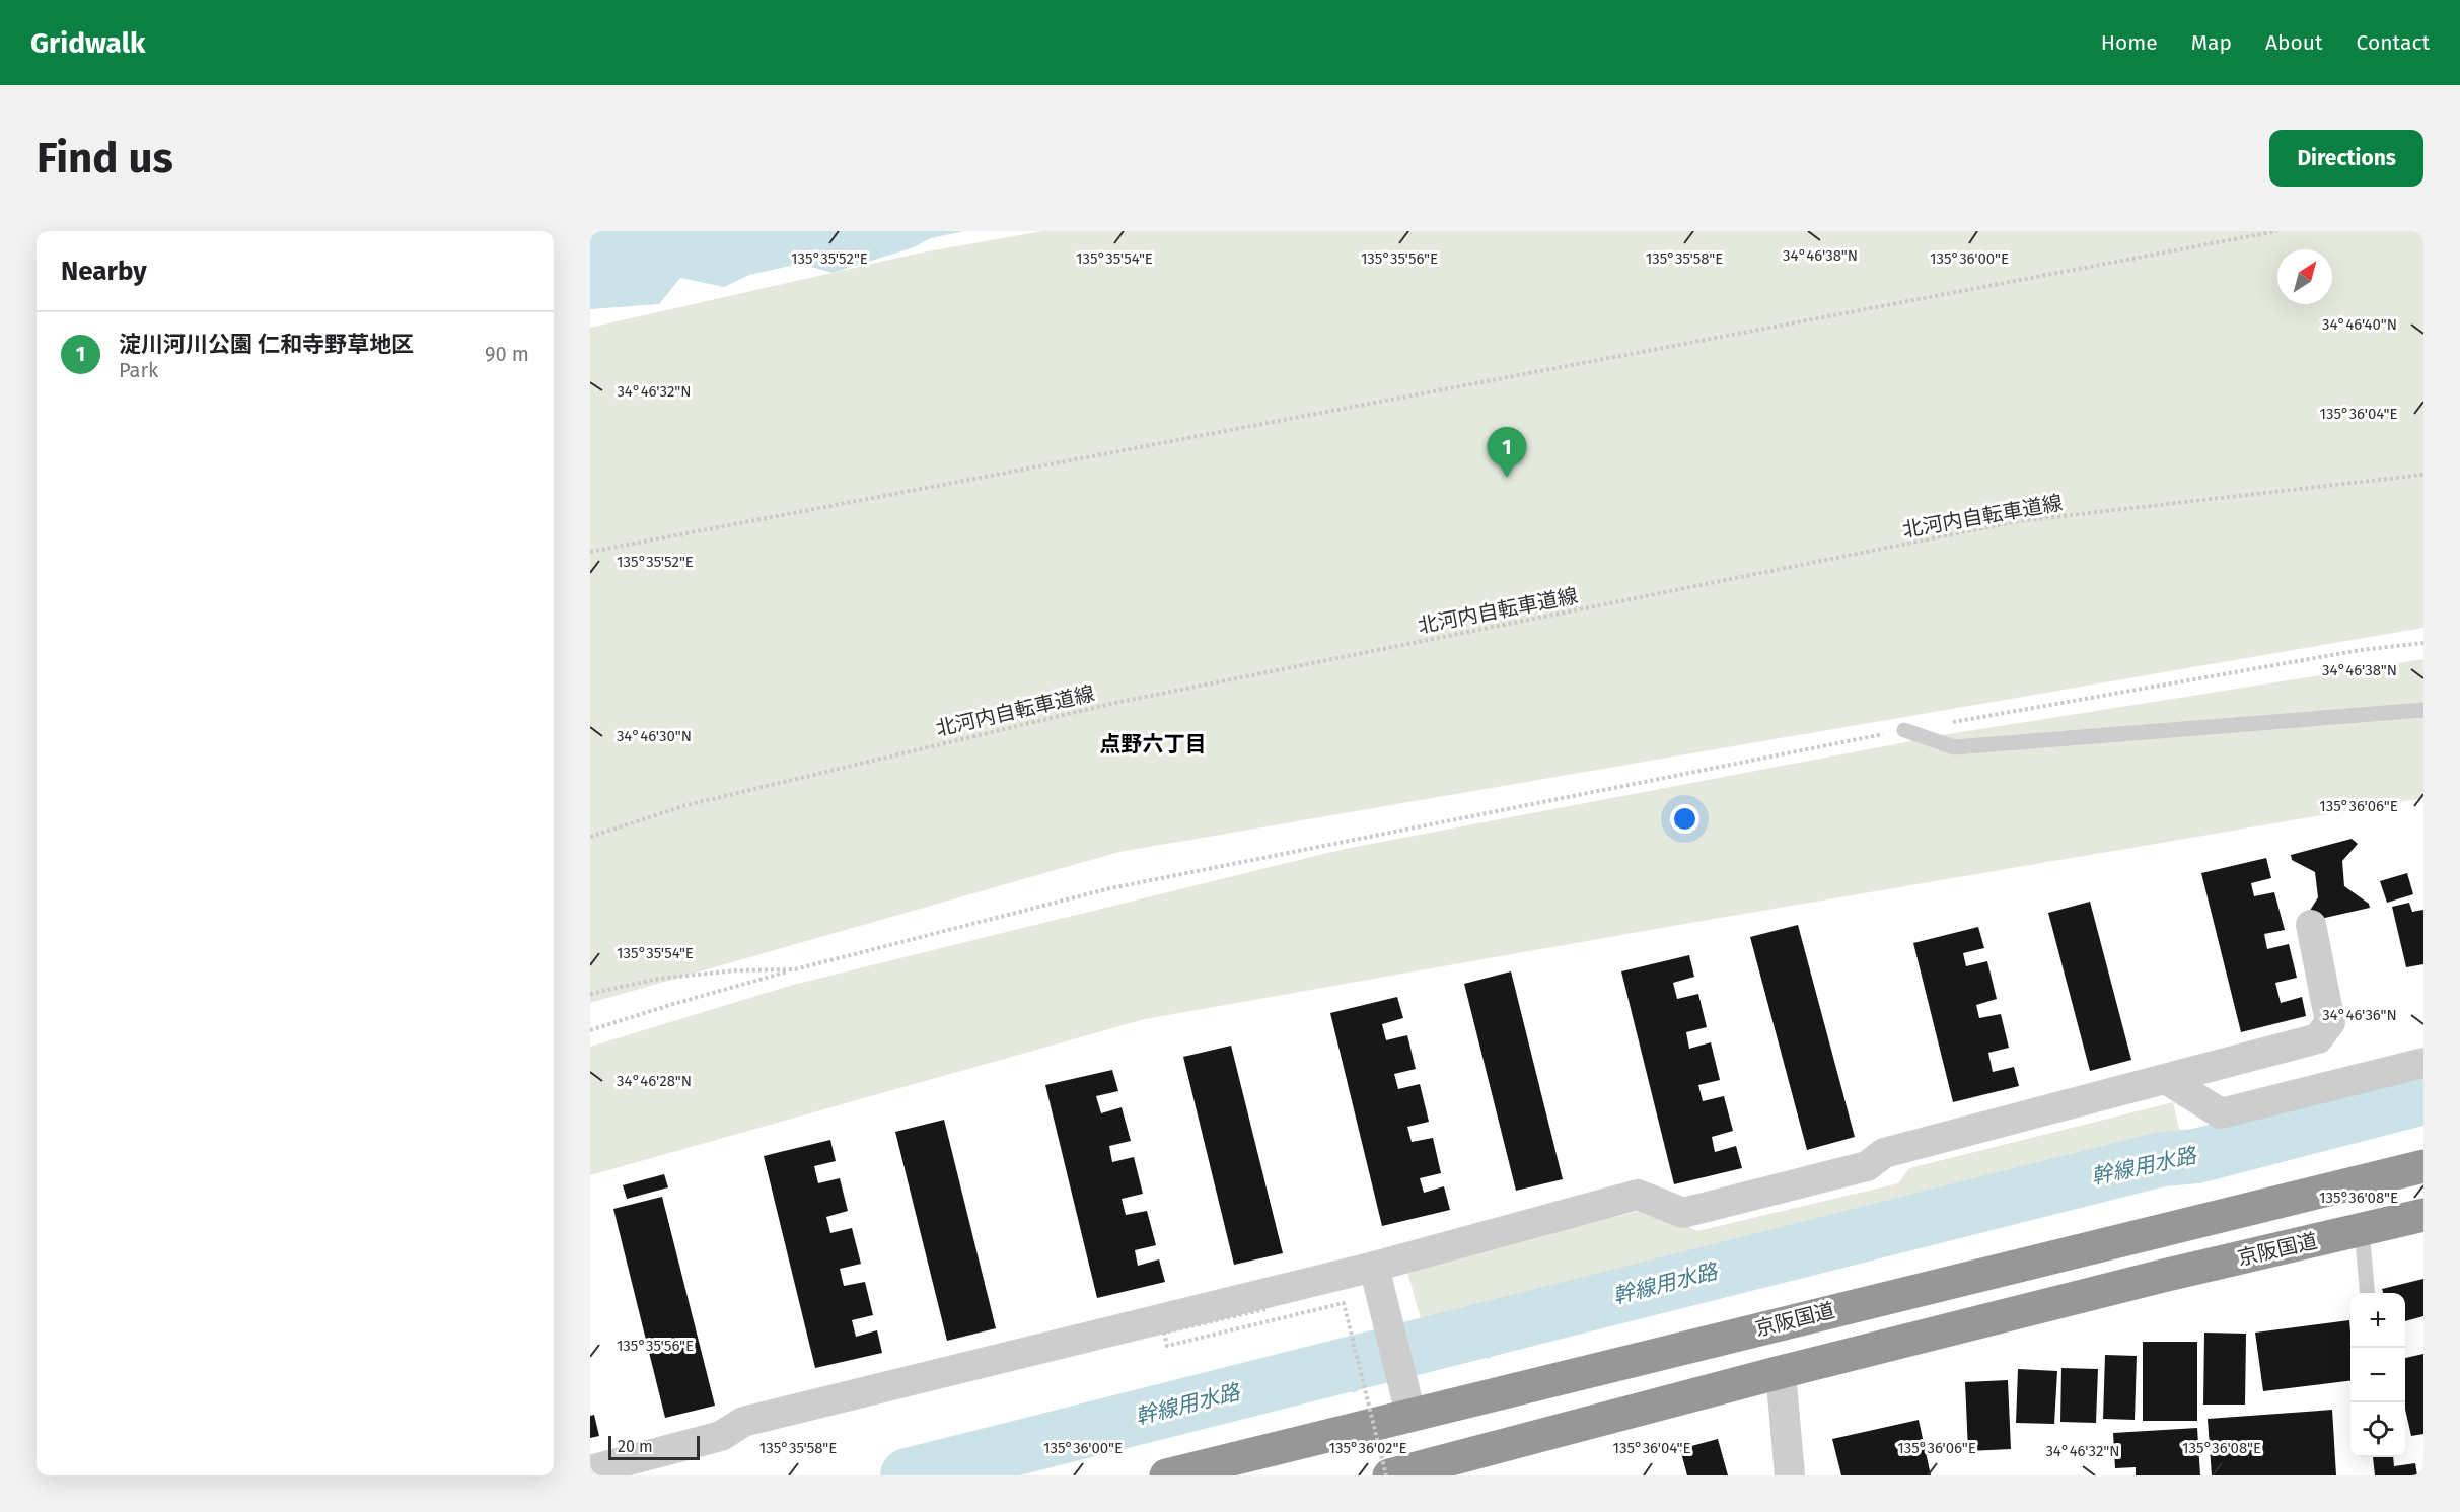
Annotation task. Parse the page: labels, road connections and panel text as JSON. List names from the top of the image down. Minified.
{"streets":{"highway":["京阪国道"],"path":["北河内自転車道線"]},"districts":["点野六丁目"],"water":["幹線用水路"],"scale_bar":"20 m","north":"top right","page":{"header":"Gridwalk","nav":["Home","Map","About","Contact"],"buttons":"Directions","title":"Find us","heading":"Nearby","list":[{"mark":"1","name":"淀川河川公園 仁和寺野草地区","note":"Park","value":"90 m"}],"pins":"1","map_buttons":["+","−"],"scale":"20 m"},"coordinates":["34°46'38\"N","135°35'52\"E","135°35'54\"E","135°35'56\"E","135°36'00\"E","135°35'58\"E","34°46'40\"N","34°46'32\"N","135°36'04\"E","34°46'30\"N","135°36'06\"E","34°46'36\"N","34°46'28\"N","135°36'08\"E","135°36'02\"E"]}
